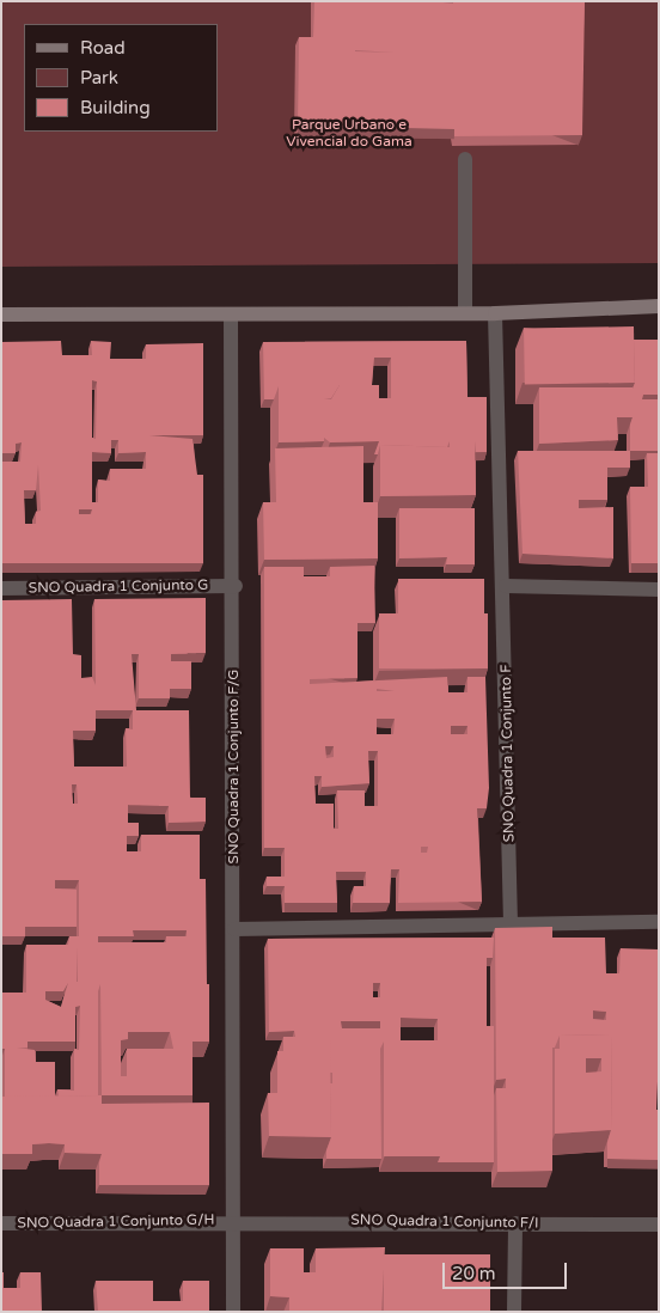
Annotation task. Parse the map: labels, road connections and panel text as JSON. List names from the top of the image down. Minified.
{"streets":{"street":["SNO Quadra 1 Conjunto G","SNO Quadra 1 Conjunto F","SNO Quadra 1 Conjunto F/G","SNO Quadra 1 Conjunto G/H","SNO Quadra 1 Conjunto F/I"]},"crossings":[["SNO Quadra 1 Conjunto G","SNO Quadra 1 Conjunto F/G"],["SNO Quadra 1 Conjunto F/G","SNO Quadra 1 Conjunto G/H"],["SNO Quadra 1 Conjunto F/G","SNO Quadra 1 Conjunto F/I"],["SNO Quadra 1 Conjunto G/H","SNO Quadra 1 Conjunto F/I"]],"parks":["Parque Urbano e Vivencial do Gama"],"legend":["Road","Park","Building"],"scale_bar":"20 m"}
